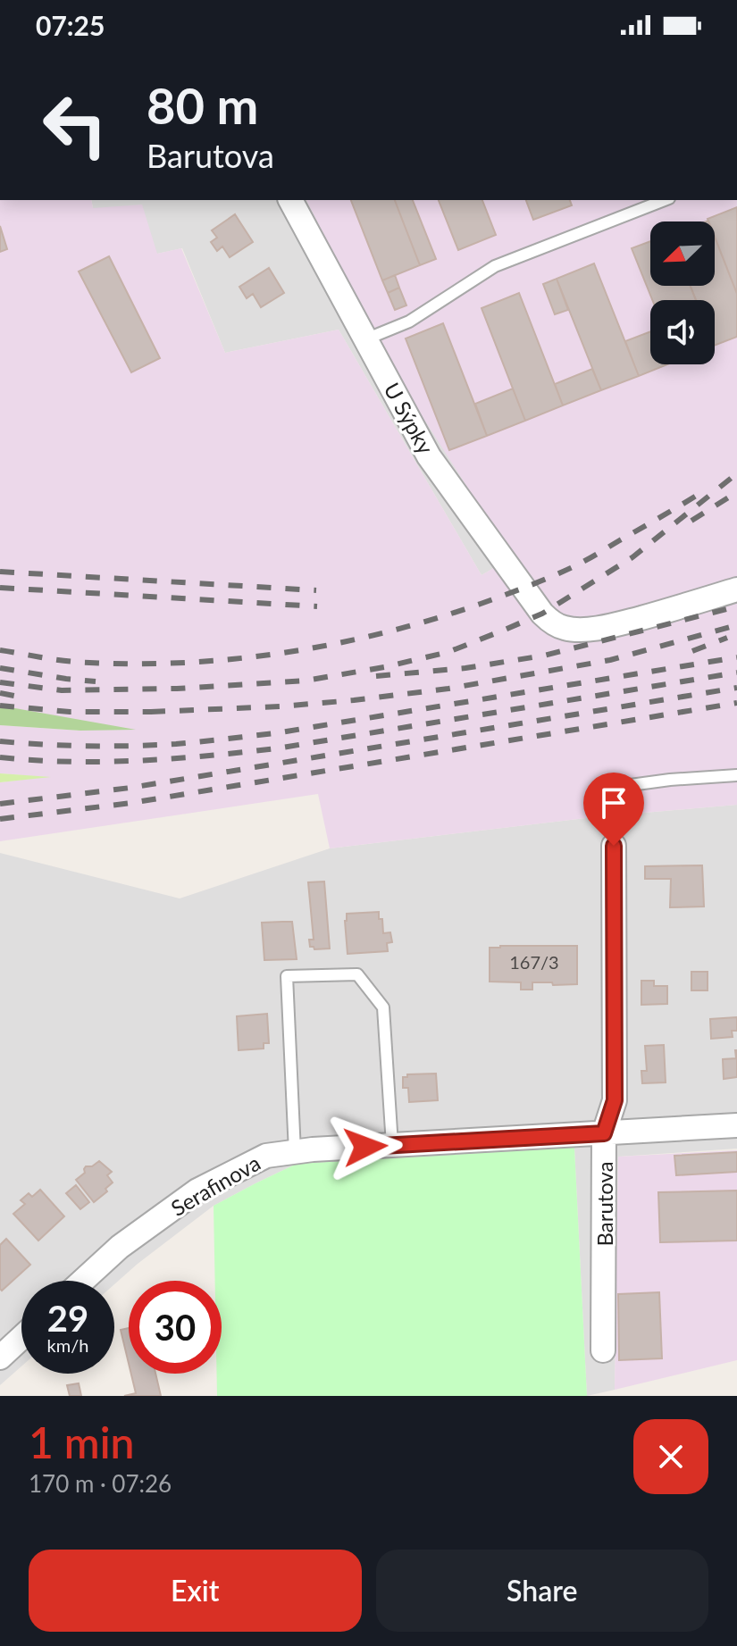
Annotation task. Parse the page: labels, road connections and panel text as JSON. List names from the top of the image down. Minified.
{"streets":{"street":["U Sýpky","Serafinova","Barutova"]},"crossings":[["Serafinova","Barutova"]],"house_numbers":["167/3"],"north":"bottom left","page":{"status":"07:25","turn":["80 m","Barutova"],"speed":"29 km/h","limit":"30","heading":["1 min","170 m · 07:26"],"buttons":["Exit","Share"]}}
